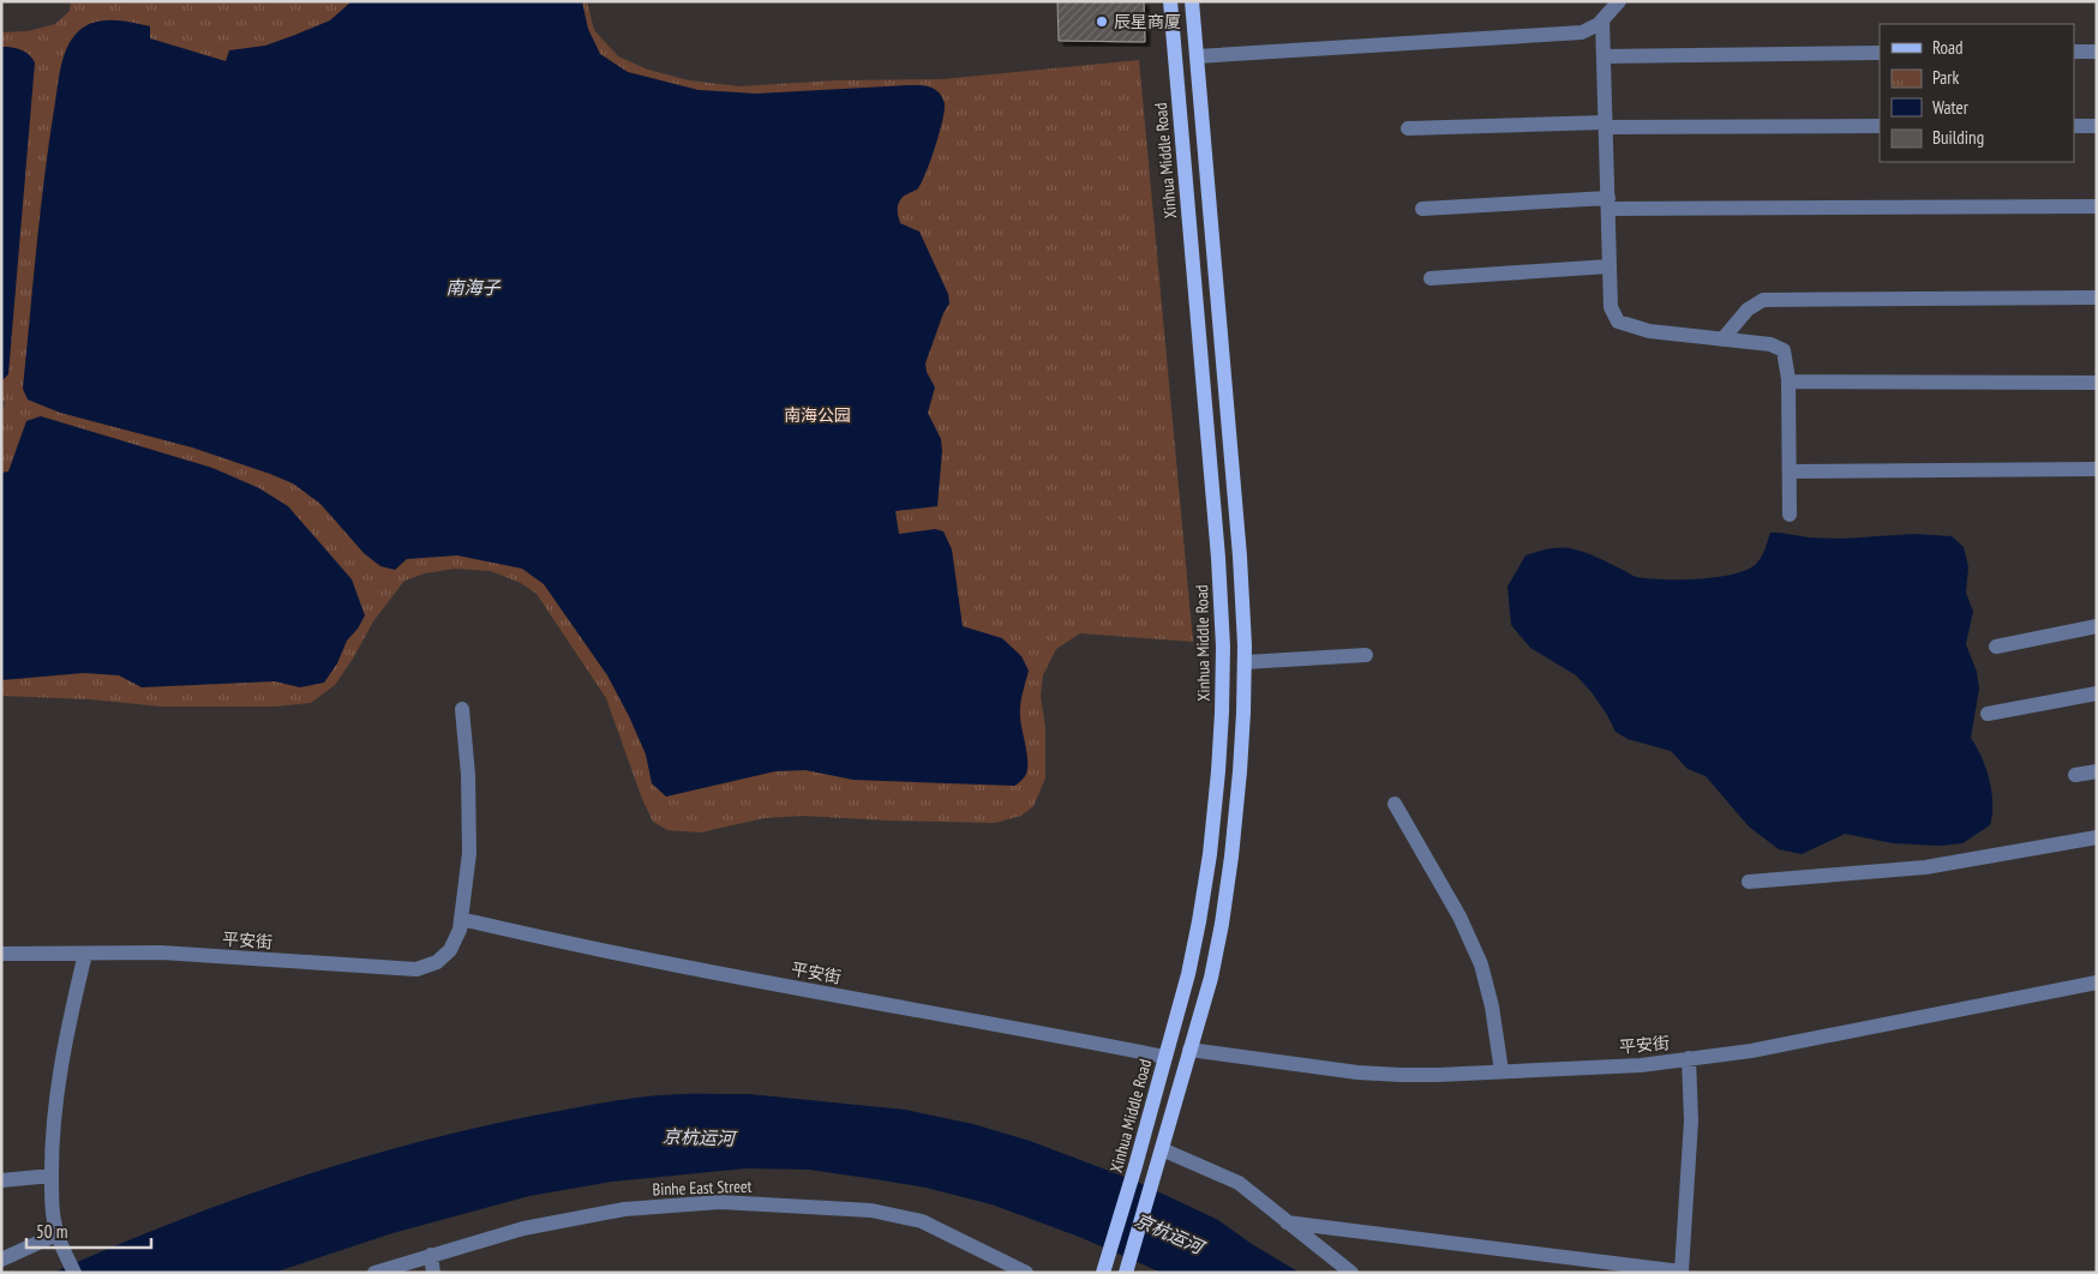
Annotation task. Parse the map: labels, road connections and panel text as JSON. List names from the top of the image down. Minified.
{"streets":{"main road":["Xinhua Middle Road"],"street":["平安街","Binhe East Street"]},"crossings":[["Xinhua Middle Road","平安街"]],"water":["南海子","京杭运河"],"parks":["南海公园"],"places":["辰星商厦"],"legend":["Road","Park","Water","Building"],"scale_bar":"50 m"}
